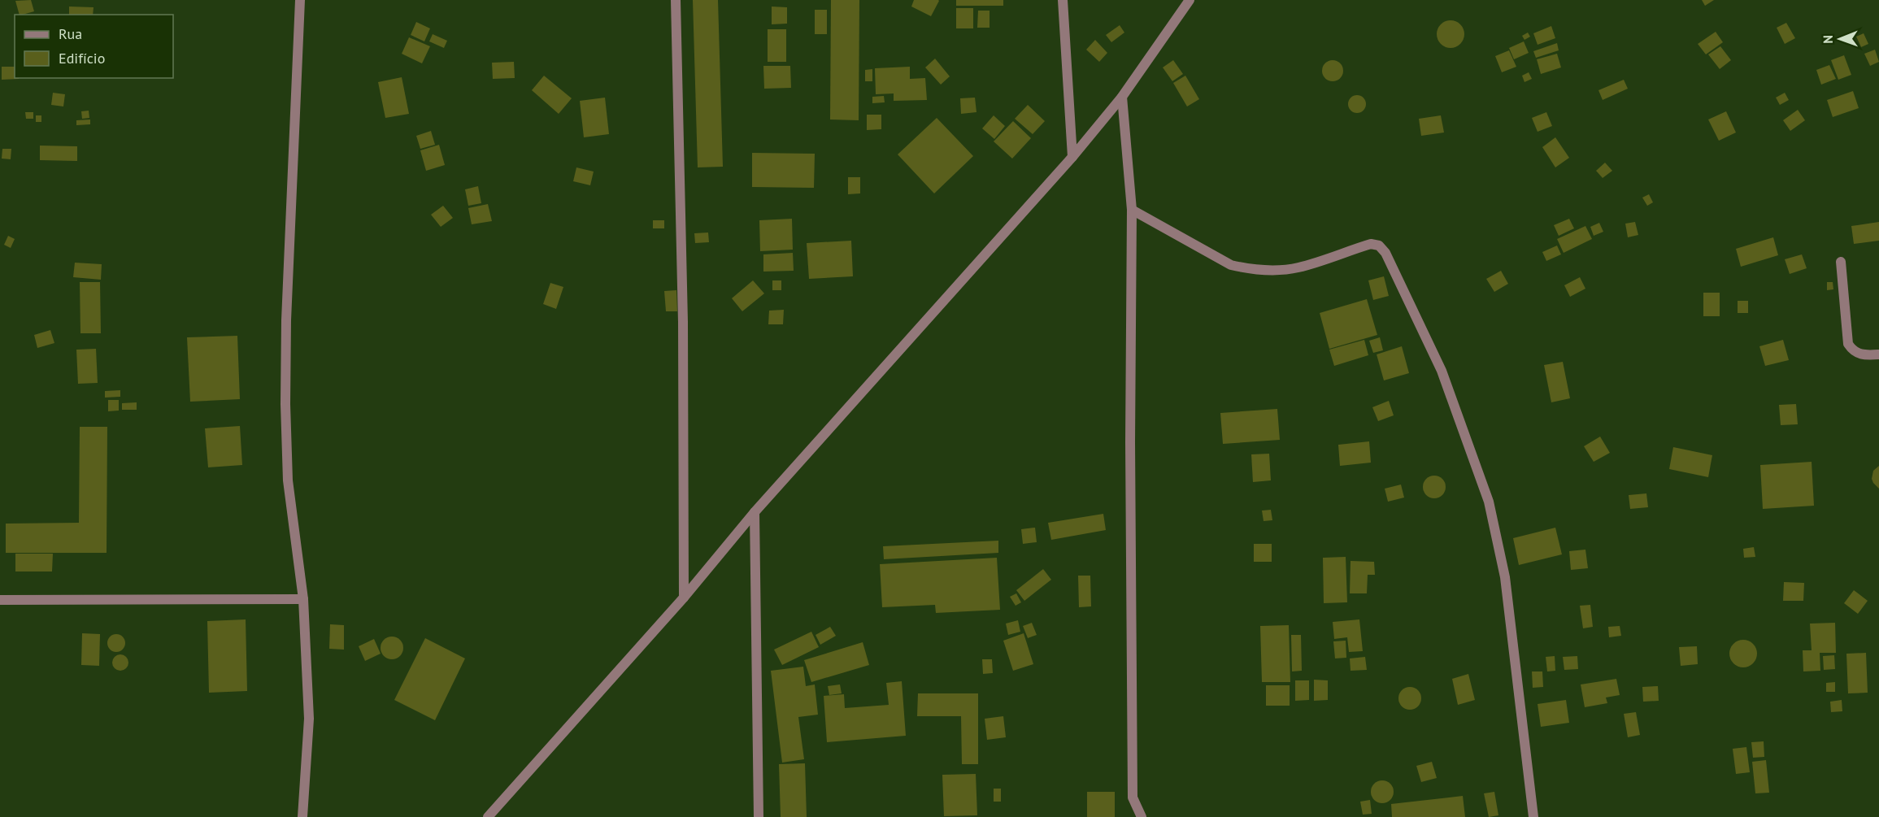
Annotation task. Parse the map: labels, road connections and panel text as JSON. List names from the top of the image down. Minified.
{"legend":["Rua","Edifício"],"north":"left"}
